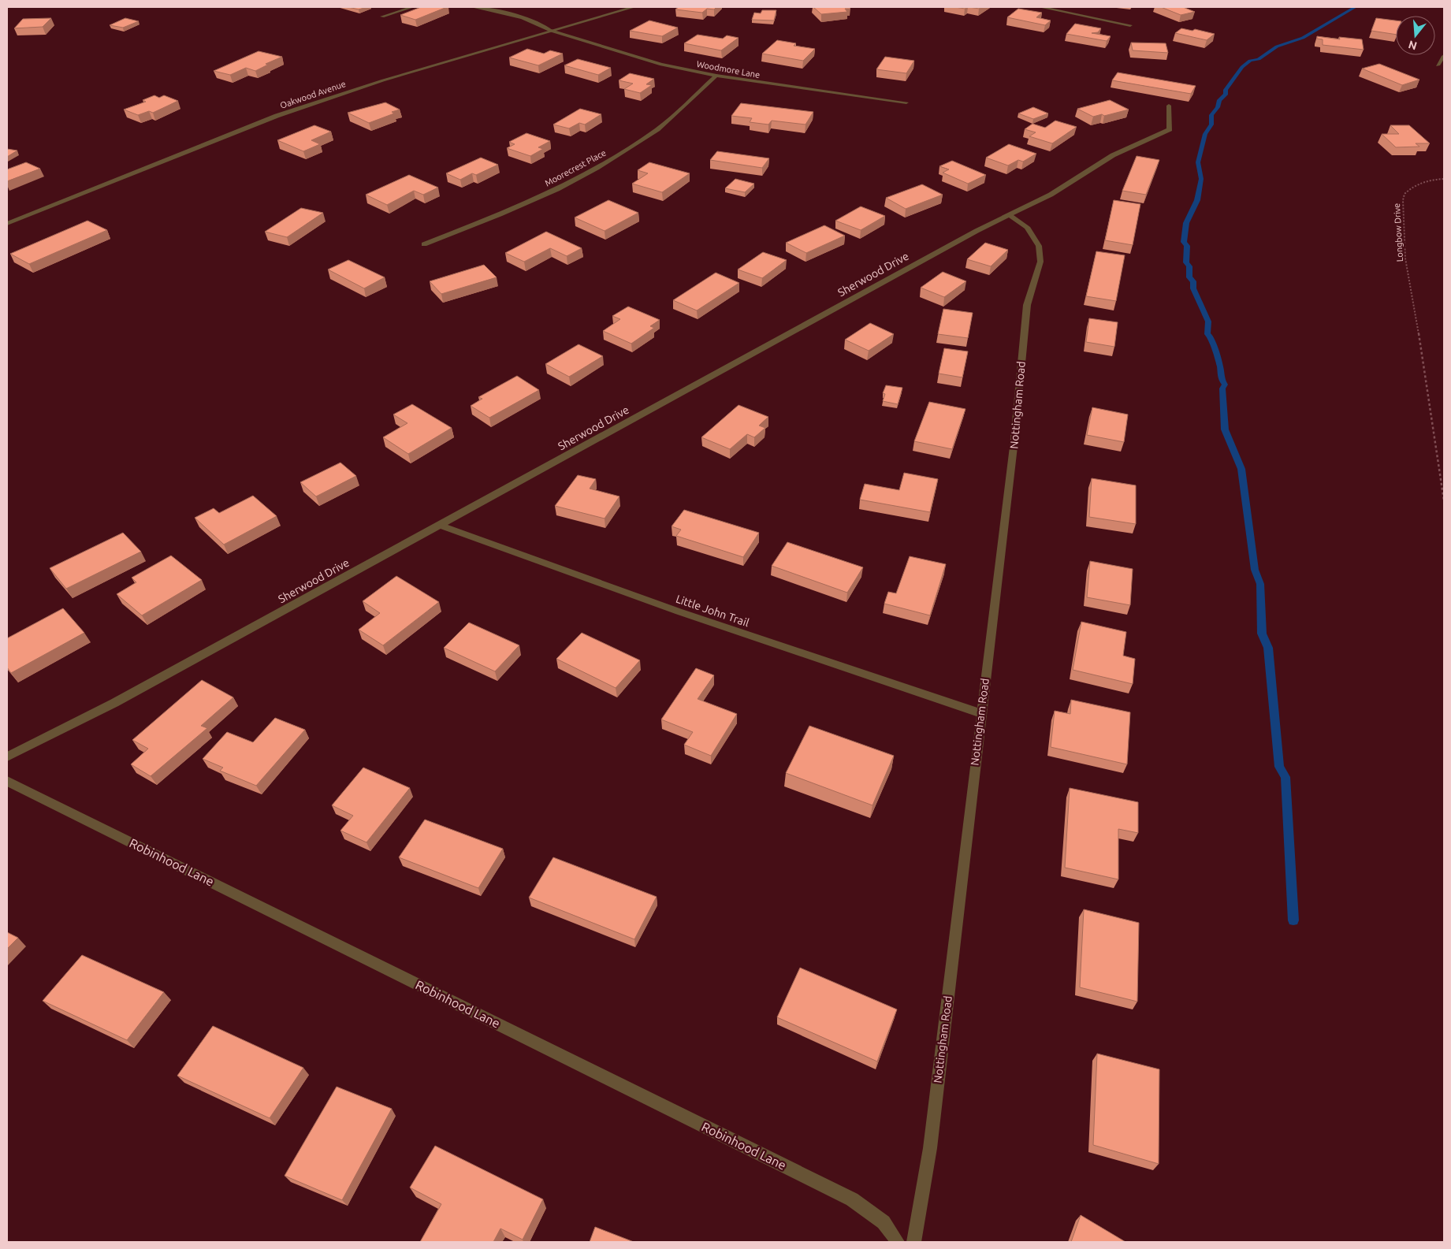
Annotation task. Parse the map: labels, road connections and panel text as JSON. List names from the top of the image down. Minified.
{"streets":{"street":["Woodmore Lane","Oakwood Avenue","Moorecrest Place","Sherwood Drive","Nottingham Road","Little John Trail","Robinhood Lane"],"path":["Longbow Drive"]},"crossings":[["Woodmore Lane","Oakwood Avenue"],["Woodmore Lane","Moorecrest Place"],["Sherwood Drive","Nottingham Road"],["Sherwood Drive","Little John Trail"],["Nottingham Road","Little John Trail"]],"north":"bottom"}
